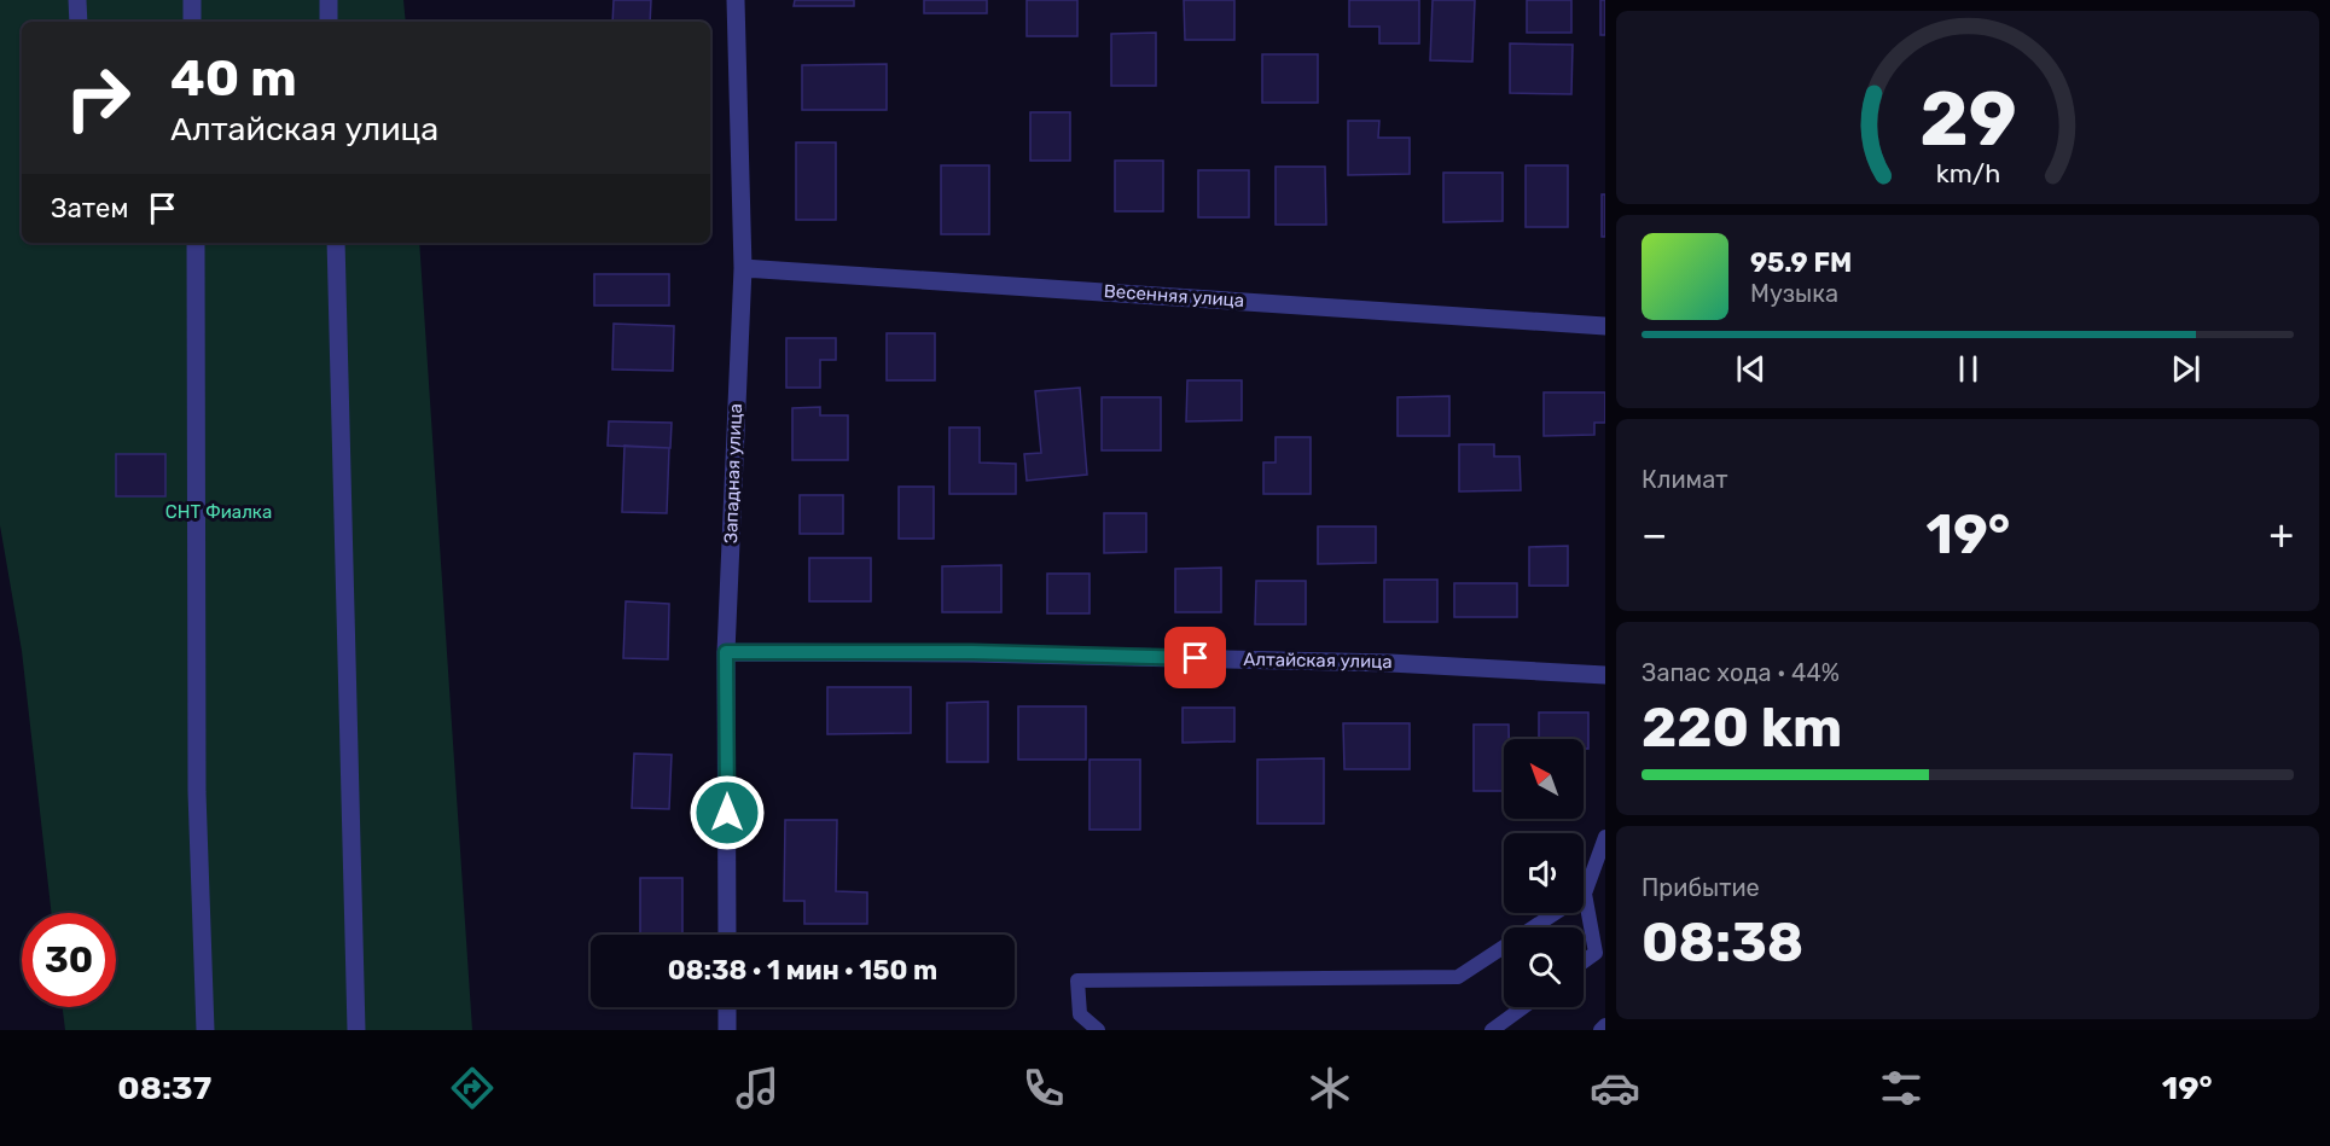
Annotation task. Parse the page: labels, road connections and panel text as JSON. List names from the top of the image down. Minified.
{"streets":{"street":["Весенняя улица","Западная улица","Алтайская улица"]},"crossings":[["Весенняя улица","Западная улица"],["Западная улица","Алтайская улица"]],"parks":["СНТ Фиалка"],"north":"top left","page":{"turn":["40 m","Алтайская улица"],"then":"Затем","song":["95.9 FM","Музыка"],"tile":["Климат",["Запас хода · 44%","220 km"],["Прибытие","08:38"]],"heat":["−","19°","+"],"limit":"30","trip":"08:38 · 1 мин · 150 m","tabs":["08:37","19°"],"gauge":["29","km/h"]}}
